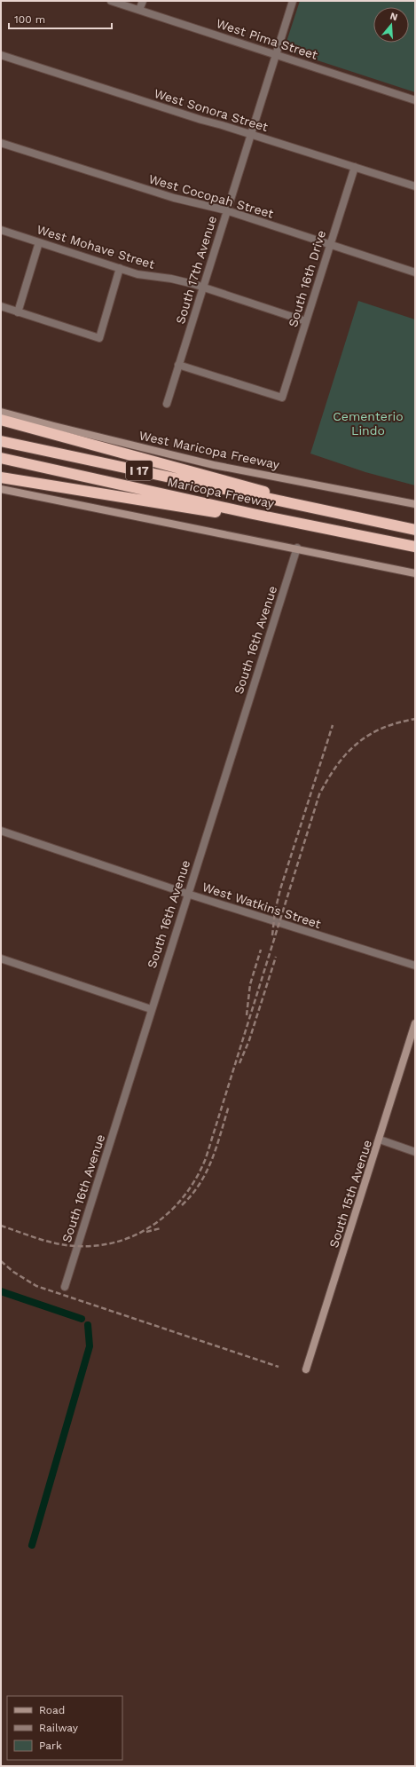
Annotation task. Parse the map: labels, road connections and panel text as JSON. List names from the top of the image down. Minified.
{"streets":{"highway":["I 17","Maricopa Freeway"],"main road":["West Maricopa Freeway","South 15th Avenue"],"street":["West Pima Street","West Sonora Street","West Cocopah Street","West Mohave Street","South 17th Avenue","South 16th Drive","South 16th Avenue","West Watkins Street"]},"crossings":[["West Pima Street","South 17th Avenue"],["West Sonora Street","South 17th Avenue"],["West Sonora Street","South 16th Drive"],["West Cocopah Street","South 17th Avenue"],["West Cocopah Street","South 16th Drive"],["West Mohave Street","South 17th Avenue"],["West Mohave Street","South 16th Drive"],["South 17th Avenue","South 16th Drive"],["South 16th Avenue","West Watkins Street"]],"parks":["Cementerio Lindo"],"legend":["Road","Railway","Park"],"scale_bar":"100 m","north":"top"}
